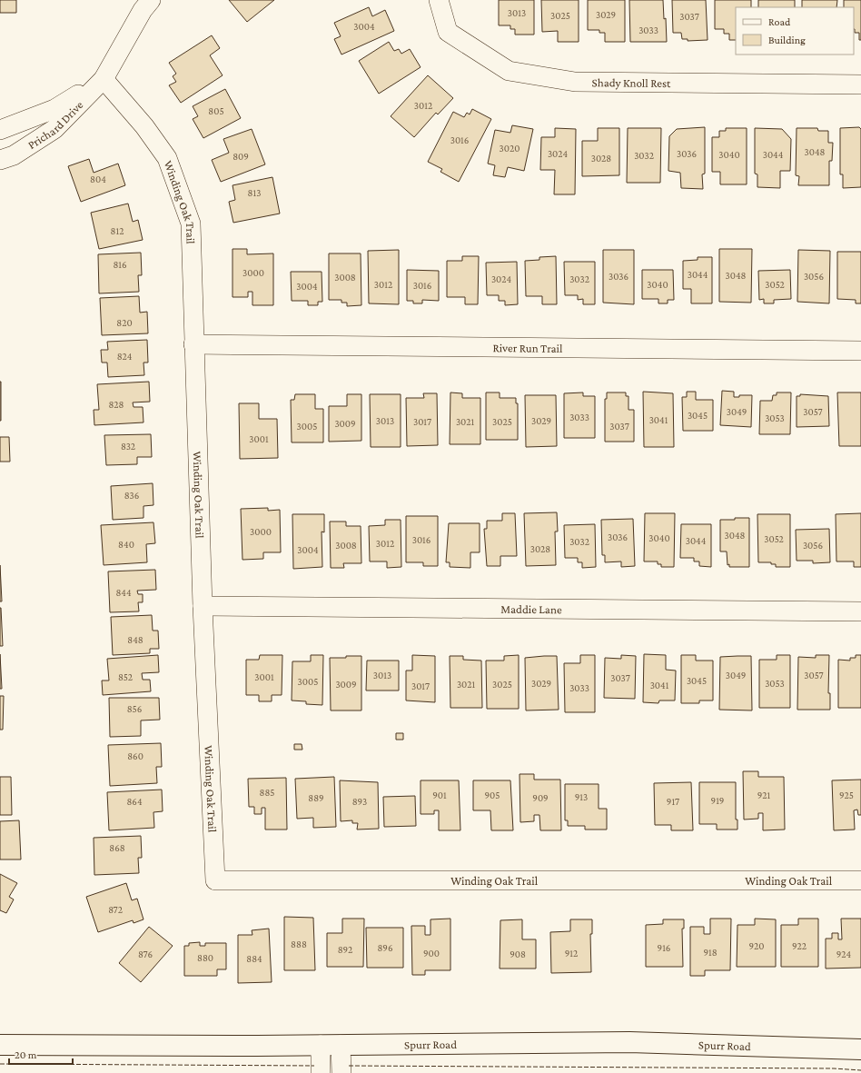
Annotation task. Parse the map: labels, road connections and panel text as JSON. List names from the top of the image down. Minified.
{"streets":{"street":["Shady Knoll Rest","Prichard Drive","Winding Oak Trail","River Run Trail","Maddie Lane","Spurr Road"]},"crossings":[["Prichard Drive","Winding Oak Trail"],["Winding Oak Trail","River Run Trail"],["Winding Oak Trail","Maddie Lane"]],"house_numbers":["3013","3029","3025","3037","3004","3033","3012","805","3016","3020","3048","3024","3036","3040","3044","3032","809","3028","804","813","812","816","3000","3044","3048","3036","3056","3008","3024","3032","3012","3040","3052","3016","3004","820","824","828","3049","3057","3045","3033","3053","3041","3013","3029","3017","3021","3025","3009","3005","3037","3001","832","836","3000","3048","3036","3040","3052","3016","3044","3032","3012","840","3008","3056","3028","3004","844","848","3013","3049","3057","852","3001","3037","3045","3005","3029","3053","3009","3021","3025","3041","3017","3033","856","860","885","901","905","921","925","913","889","909","919","864","893","917","868","872","888","920","922","896","916","892","918","900","912","876","908","924","880","884"],"legend":["Road","Building"],"scale_bar":"20 m"}
